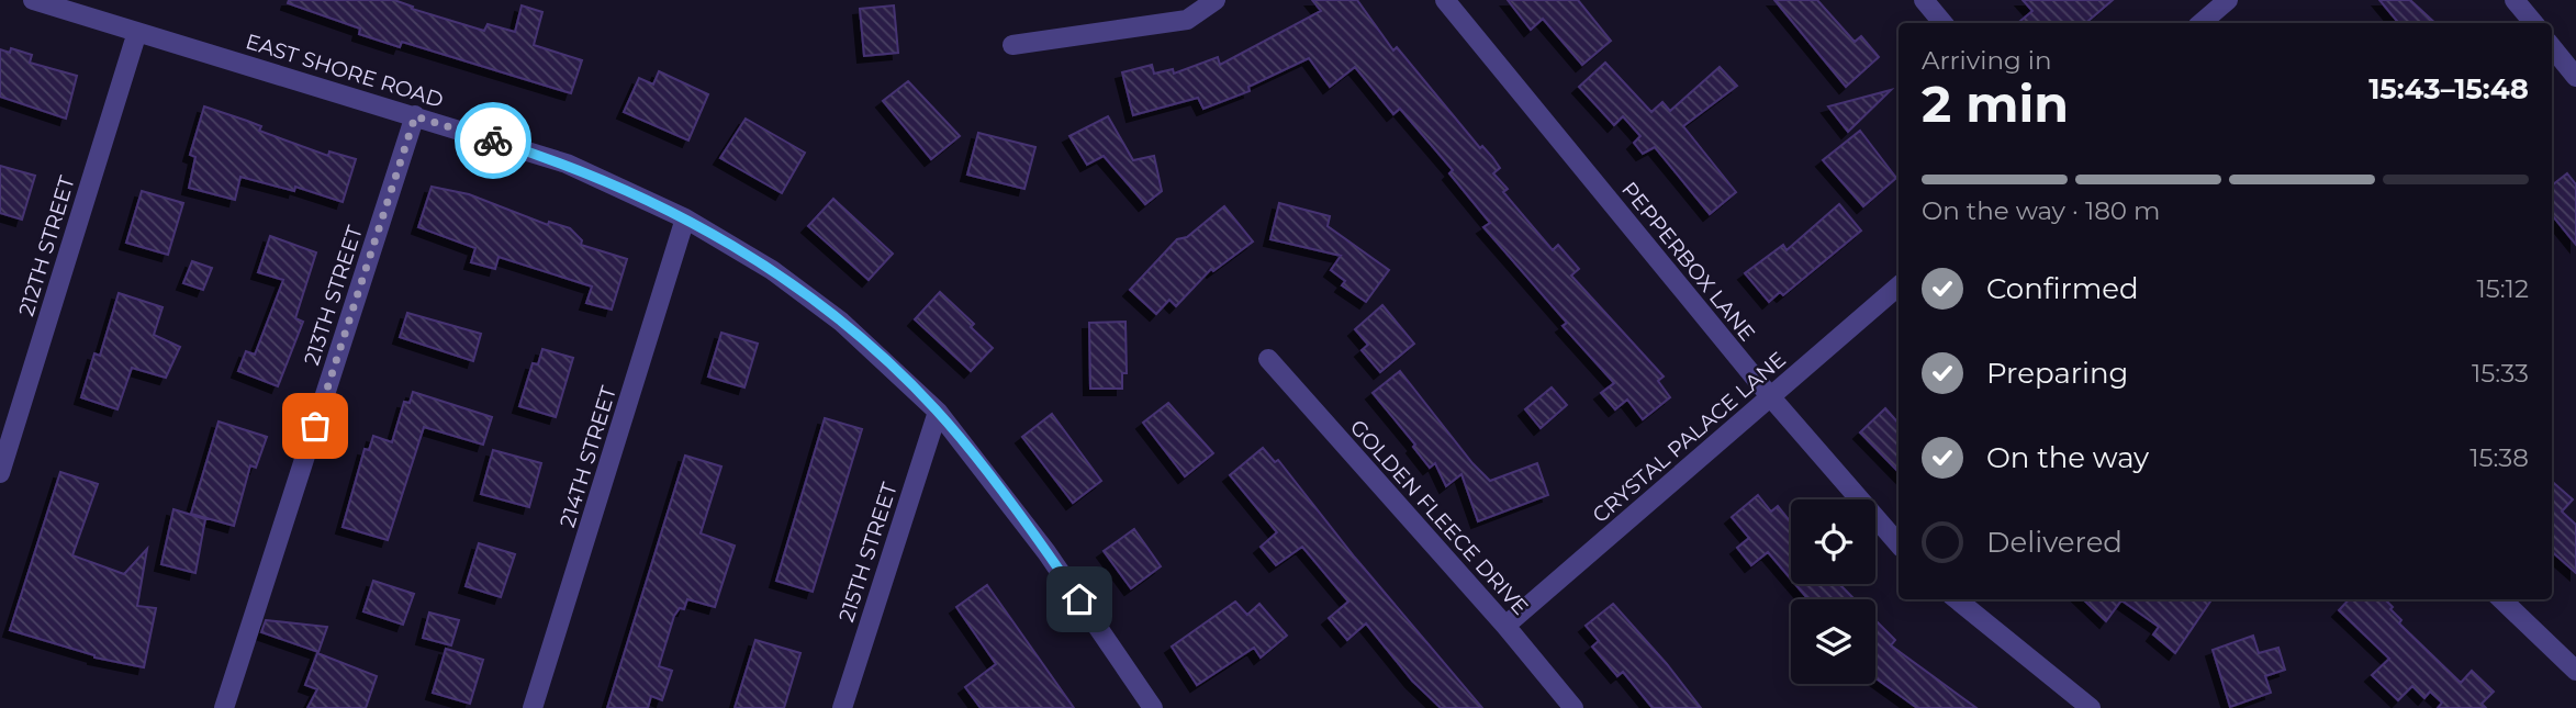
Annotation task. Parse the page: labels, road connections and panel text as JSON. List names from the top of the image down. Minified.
{"streets":{"street":["EAST SHORE ROAD","212TH STREET","PEPPERBOX LANE","213TH STREET","CRYSTAL PALACE LANE","214TH STREET","GOLDEN FLEECE DRIVE","215TH STREET"]},"crossings":[["EAST SHORE ROAD","212TH STREET"],["EAST SHORE ROAD","213TH STREET"],["EAST SHORE ROAD","214TH STREET"],["EAST SHORE ROAD","215TH STREET"],["PEPPERBOX LANE","CRYSTAL PALACE LANE"],["CRYSTAL PALACE LANE","GOLDEN FLEECE DRIVE"]],"page":{"heading":["2 min","Arriving in","15:43–15:48"],"bar":"On the way · 180 m","list":[["Confirmed","15:12"],["Preparing","15:33"],["On the way","15:38"],"Delivered"]}}
